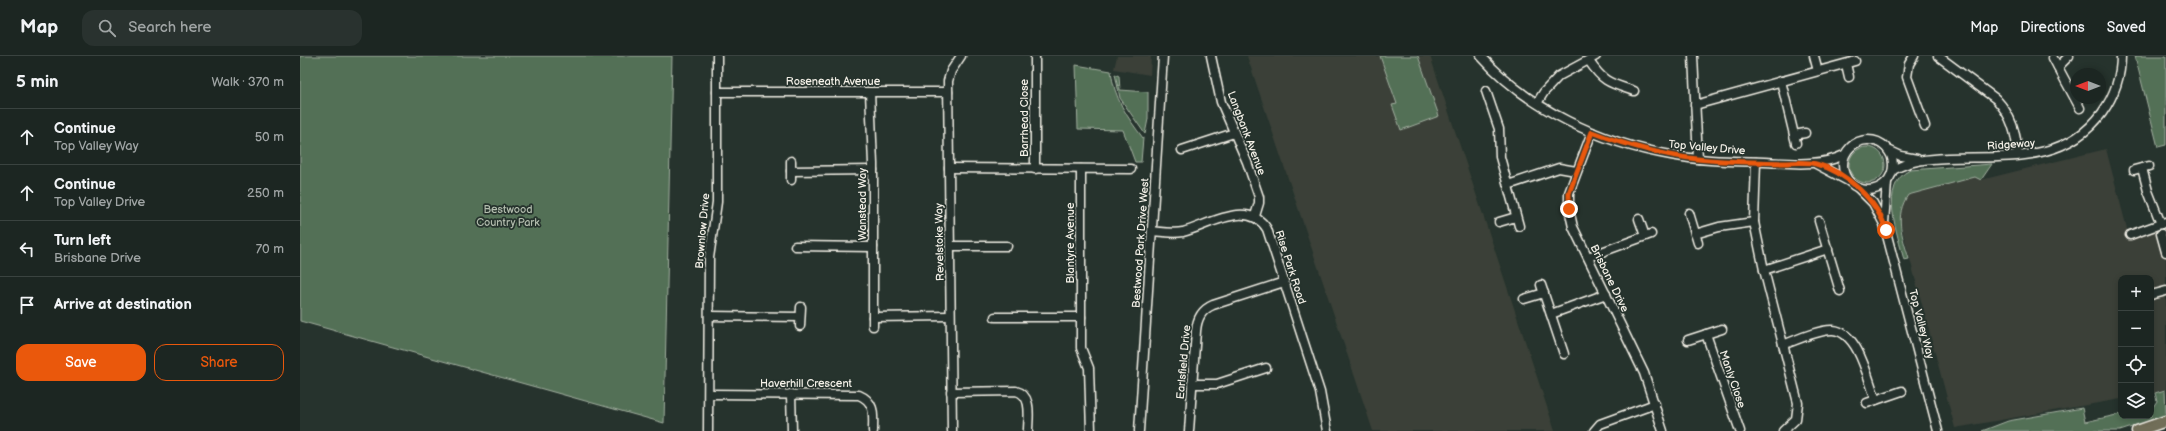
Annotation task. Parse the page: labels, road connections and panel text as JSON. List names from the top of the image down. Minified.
{"streets":{"street":["Roseneath Avenue","Barrhead Close","Langbank Avenue","Ridgeway","Top Valley Drive","Wanstead Way","Brownlow Drive","Revelstoke Way","Blantyre Avenue","Bestwood Park Drive West","Rise Park Road","Brisbane Drive","Top Valley Way","Earlsfield Drive","Manly Close","Haverhill Crescent"]},"crossings":[["Roseneath Avenue","Wanstead Way"],["Roseneath Avenue","Brownlow Drive"],["Roseneath Avenue","Revelstoke Way"],["Langbank Avenue","Rise Park Road"],["Ridgeway","Top Valley Drive"],["Ridgeway","Top Valley Way"],["Top Valley Drive","Brisbane Drive"],["Top Valley Drive","Top Valley Way"],["Brownlow Drive","Haverhill Crescent"],["Rise Park Road","Earlsfield Drive"]],"parks":["Bestwood Country Park"],"north":"left","page":{"header":"Map","search":"Search here","nav":["Map","Directions","Saved"],"heading":["5 min","Walk · 370 m"],"list":[["Continue","Top Valley Way","50 m"],["Continue","Top Valley Drive","250 m"],["Turn left","Brisbane Drive","70 m"],"Arrive at destination"],"map_buttons":["+","−"],"buttons":["Save","Share"]}}
